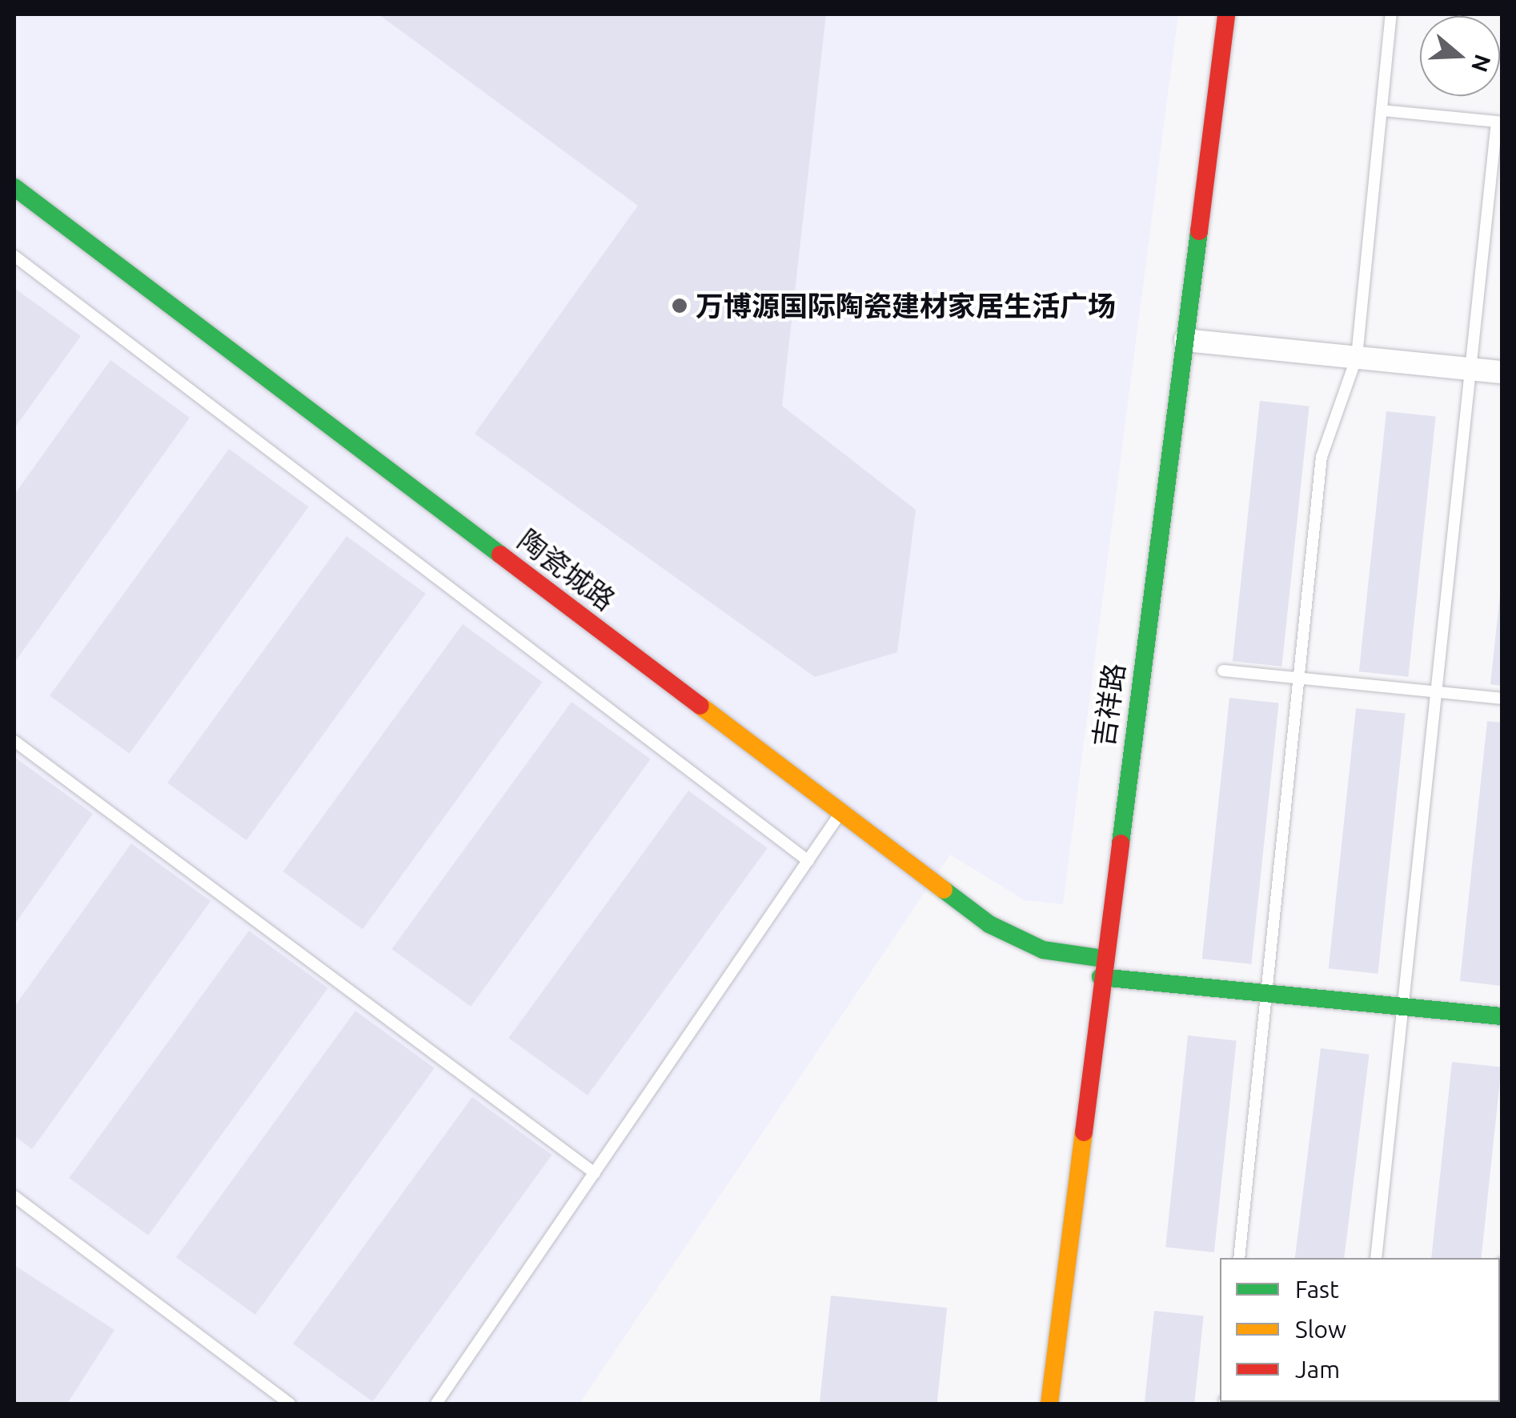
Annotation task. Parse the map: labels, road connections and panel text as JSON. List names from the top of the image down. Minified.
{"streets":{"street":["陶瓷城路","吉祥路"]},"crossings":[["陶瓷城路","吉祥路"]],"places":["万博源国际陶瓷建材家居生活广场"],"legend":["Fast","Slow","Jam"],"north":"right"}
